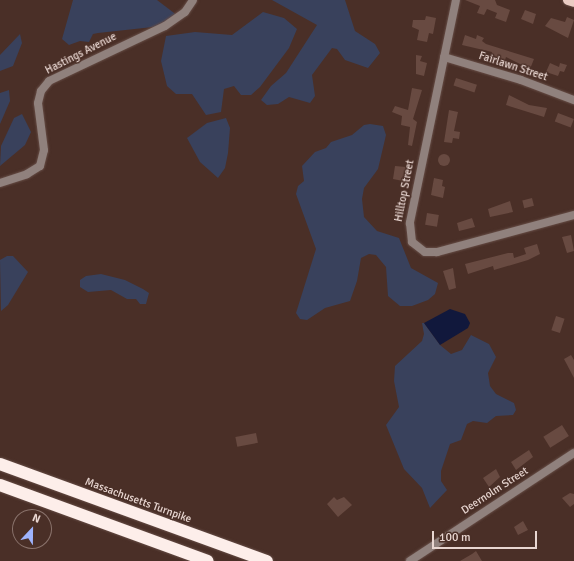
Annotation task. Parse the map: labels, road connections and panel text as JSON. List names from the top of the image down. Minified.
{"streets":{"highway":["Massachusetts Turnpike"],"street":["Hastings Avenue","Fairlawn Street","Hilltop Street","Deernolm Street"]},"crossings":[["Fairlawn Street","Hilltop Street"]],"scale_bar":"100 m","north":"top"}
